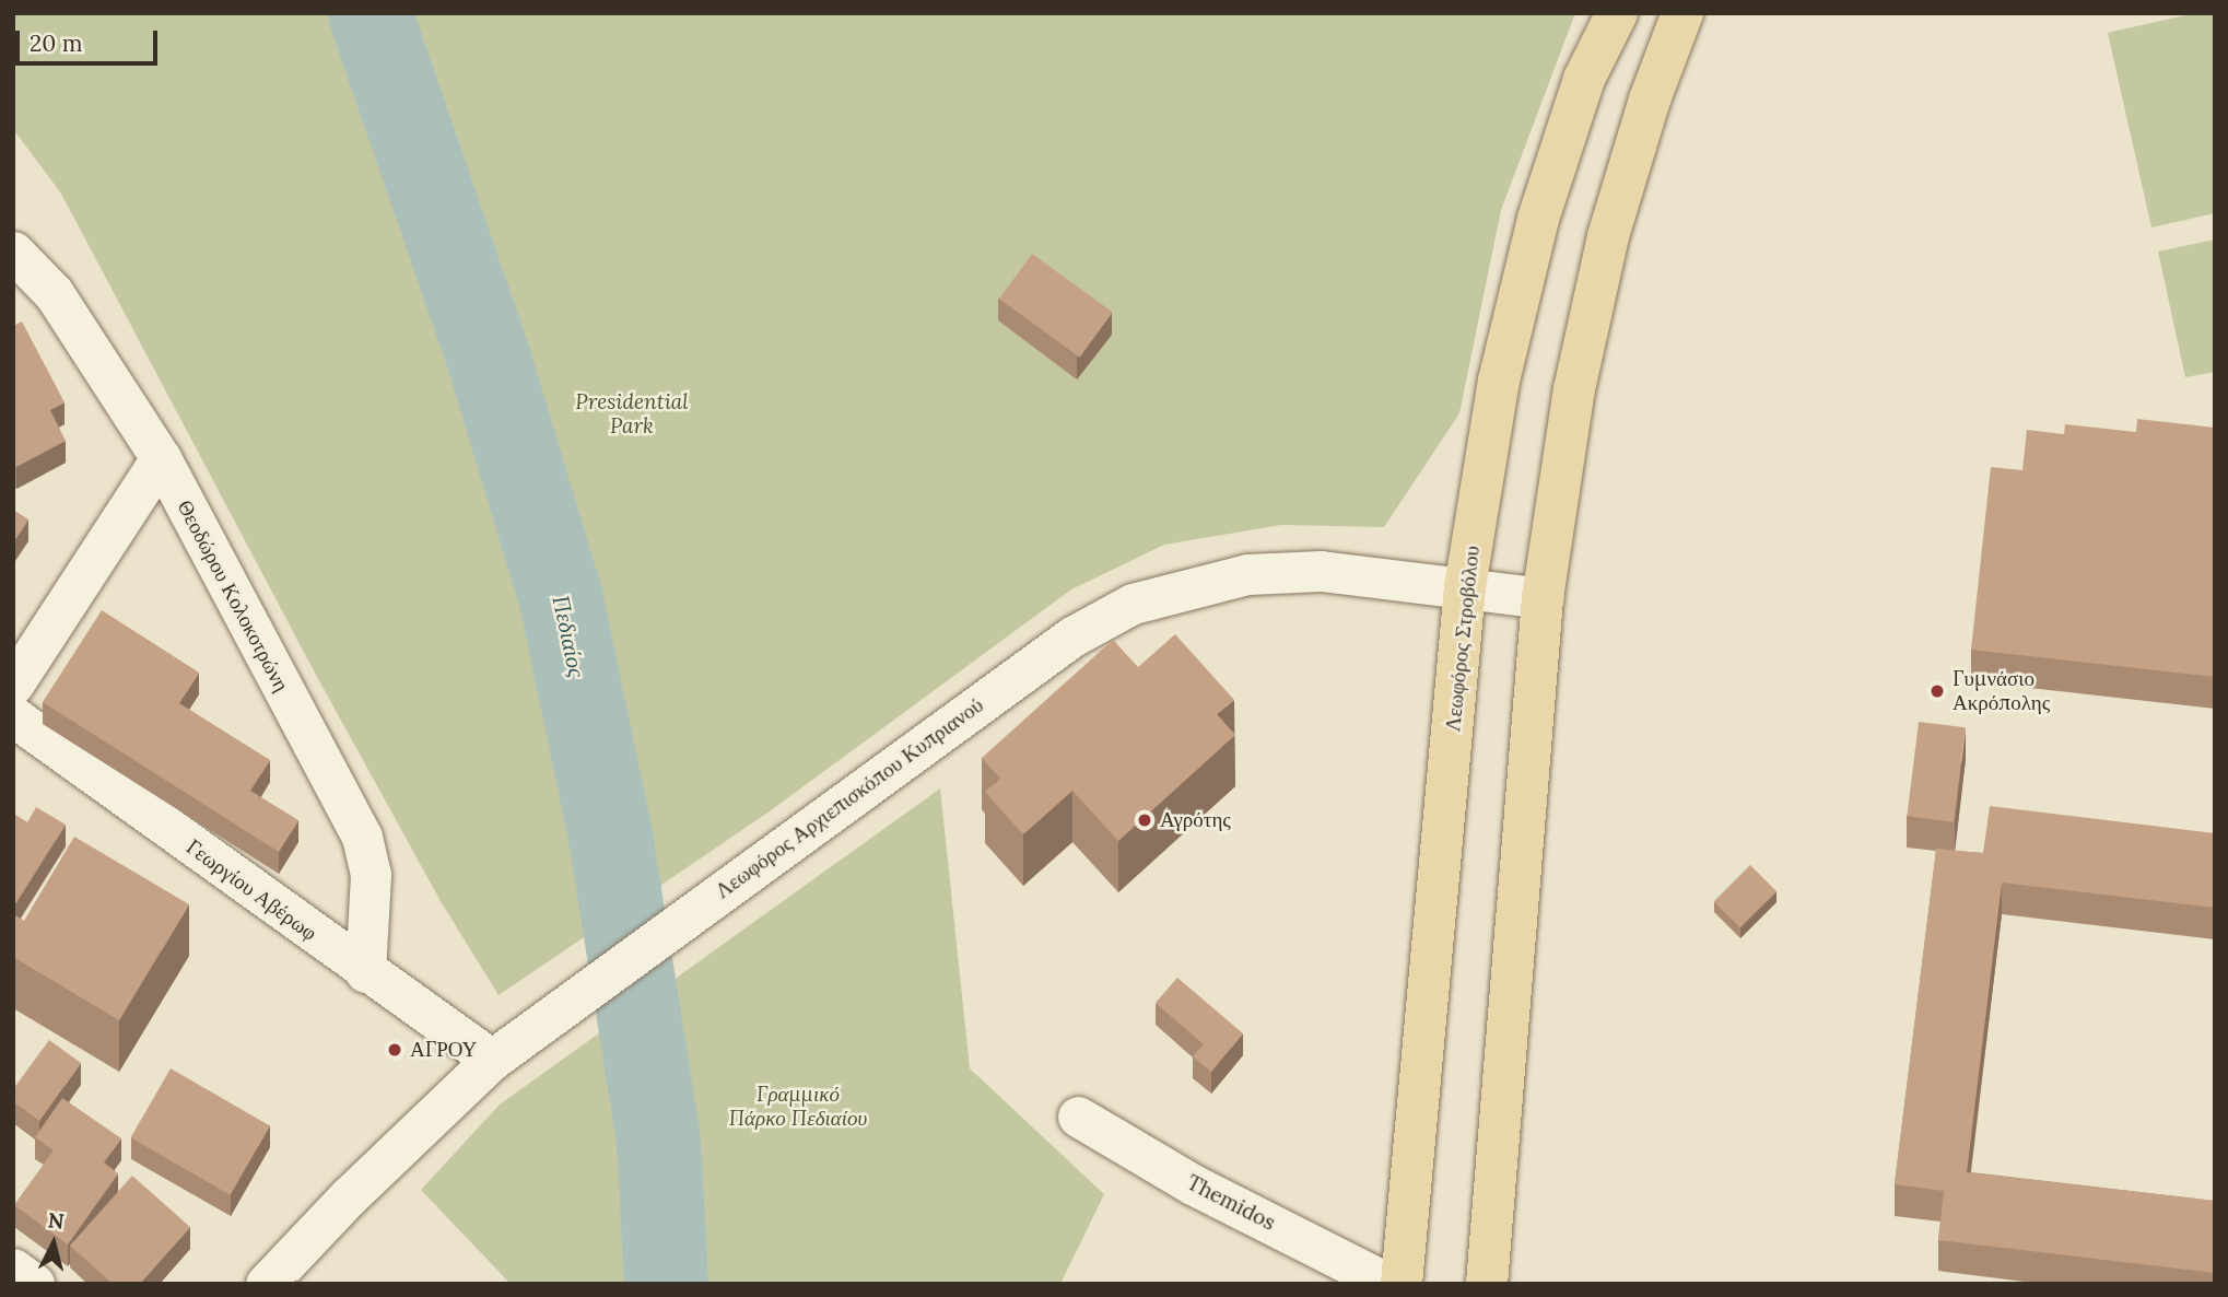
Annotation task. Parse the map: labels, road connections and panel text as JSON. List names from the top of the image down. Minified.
{"streets":{"main road":["Λεωφόρος Στροβόλου"],"street":["Θεοδώρου Κολοκοτρώνη","Λεωφόρος Αρχιεπισκόπου Κυπριανού","Γεωργίου Αβέρωφ","Themidos"]},"crossings":[["Θεοδώρου Κολοκοτρώνη","Γεωργίου Αβέρωφ"],["Λεωφόρος Στροβόλου","Λεωφόρος Αρχιεπισκόπου Κυπριανού"],["Λεωφόρος Αρχιεπισκόπου Κυπριανού","Γεωργίου Αβέρωφ"]],"water":["Πεδιαίος"],"parks":["Presidential Park","Γραμμικό Πάρκο Πεδιαίου"],"places":["Γυμνάσιο Ακρόπολης","Αγρότης","ΑΓΡΟΥ"],"scale_bar":"20 m","north":"top"}
